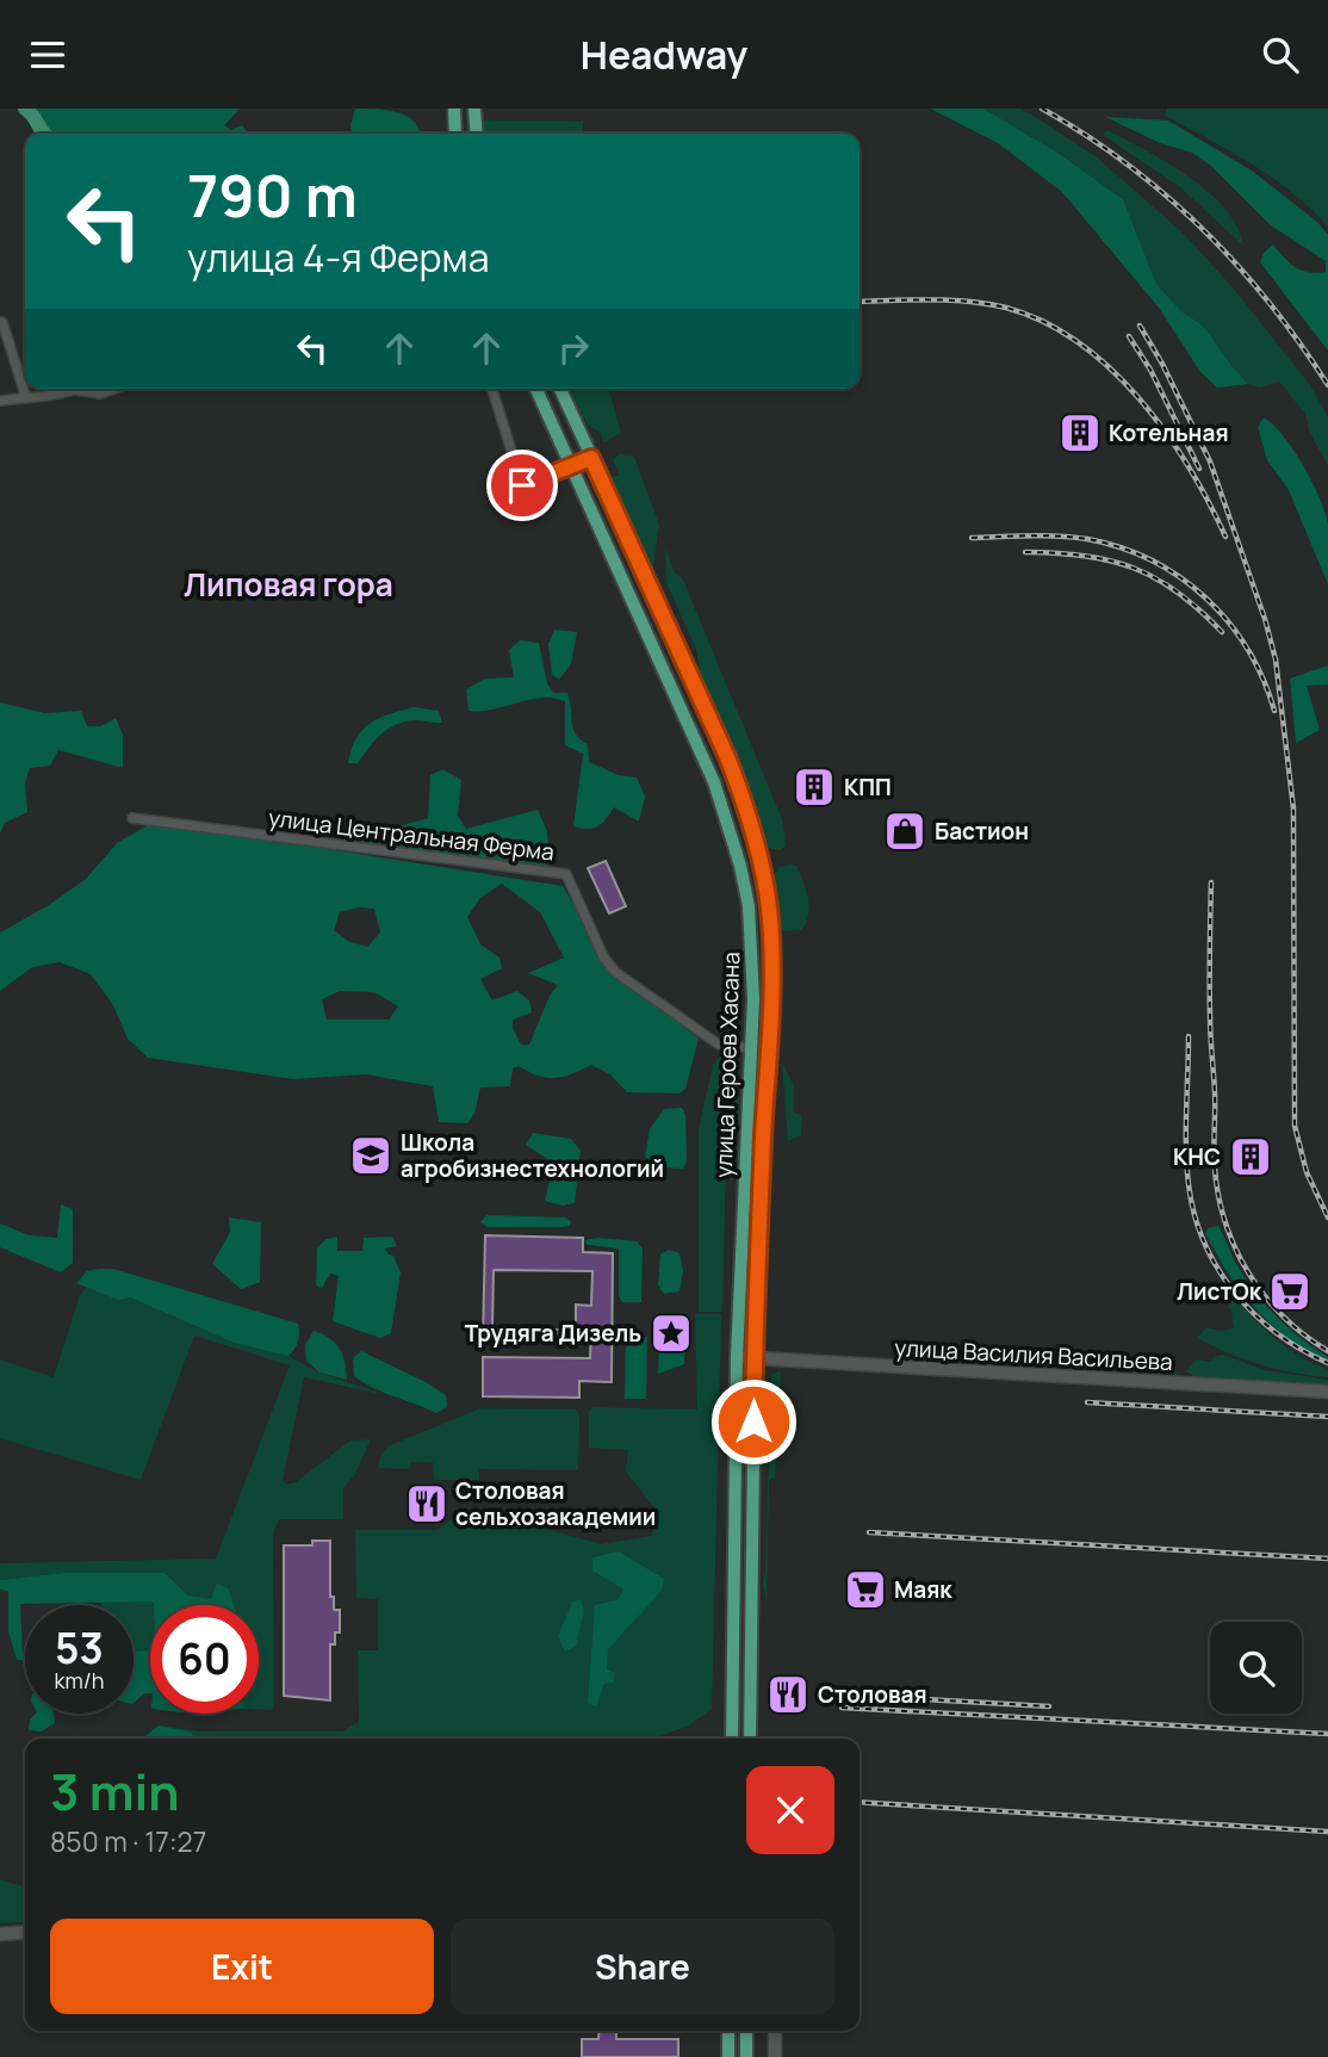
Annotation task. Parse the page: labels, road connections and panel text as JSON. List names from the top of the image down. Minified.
{"streets":{"main road":["улица Героев Хасана","улица Василия Васильева"],"street":["улица Центральная Ферма"]},"crossings":[["улица Центральная Ферма","улица Героев Хасана"],["улица Героев Хасана","улица Василия Васильева"]],"districts":["Липовая гора"],"places":{"building":["Котельная","КПП","КНС"],"shop":["Бастион"],"school or university":["Школа агробизнестехнологий"],"supermarket":["ЛистОк","Маяк"],"place":["Трудяга Дизель"],"restaurant":["Столовая сельхозакадемии","Столовая"]},"page":{"header":"Headway","turn":["790 m","улица 4-я Ферма"],"speed":"53 km/h","limit":"60","heading":["3 min","850 m · 17:27"],"buttons":["Exit","Share"]}}
